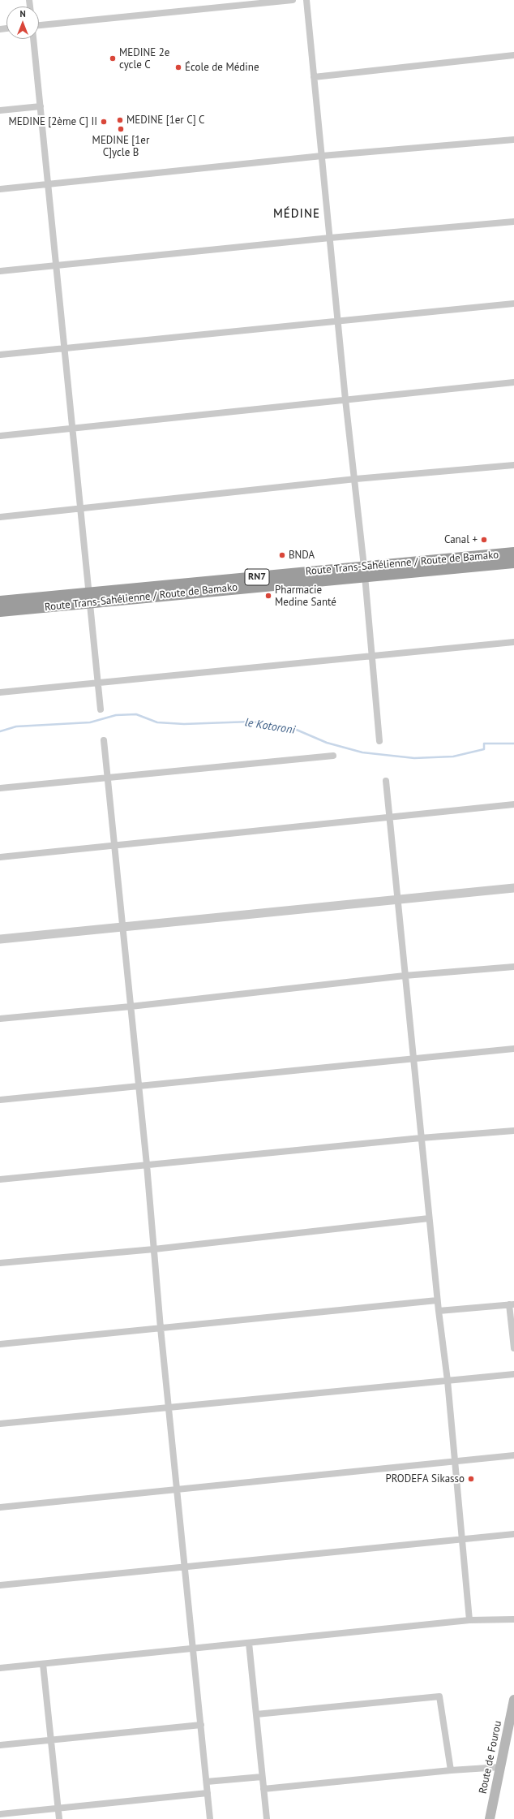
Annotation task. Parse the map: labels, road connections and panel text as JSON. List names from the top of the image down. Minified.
{"streets":{"highway":["Route Trans-Sahélienne / Route de Bamako","RN7"],"main road":["Route de Fourou"]},"districts":["MÉDINE"],"water":["le Kotoroni"],"places":["MEDINE 2e cycle C","École de Médine","MEDINE [1er C] C","MEDINE [2ème C] II","MEDINE [1er C]ycle B","Canal +","BNDA","Pharmacie Medine Santé","PRODEFA Sikasso"],"north":"top"}
